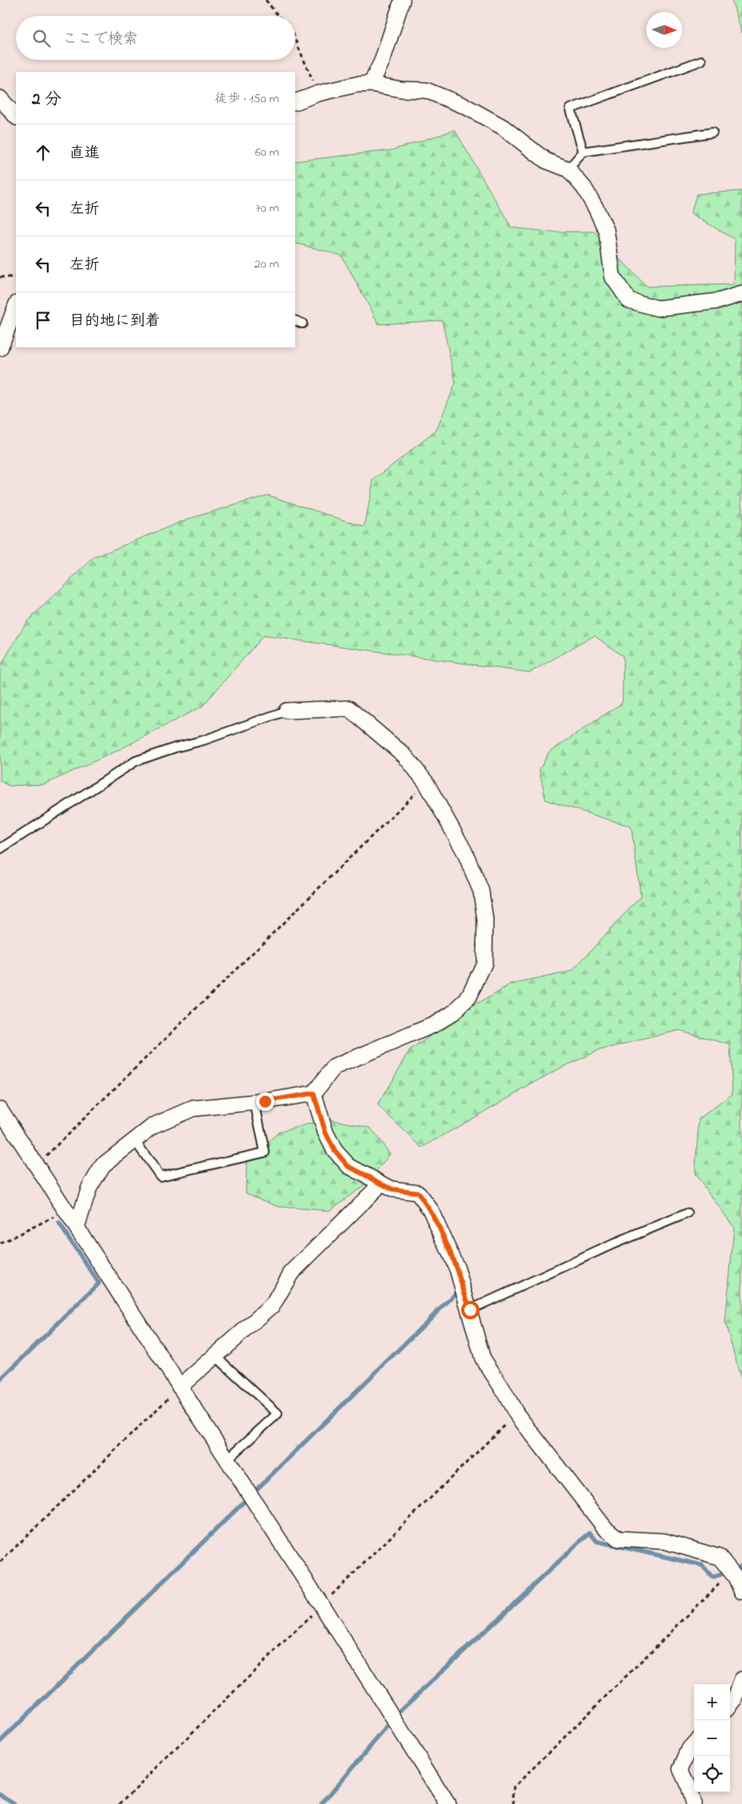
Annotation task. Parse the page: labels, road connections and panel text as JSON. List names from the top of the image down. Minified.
{"north":"right","page":{"search":"ここで検索","heading":["2 分","徒歩 · 150 m"],"list":[["直進","60 m"],["左折","70 m"],["左折","20 m"],"目的地に到着"],"map_buttons":["+","−"]}}
